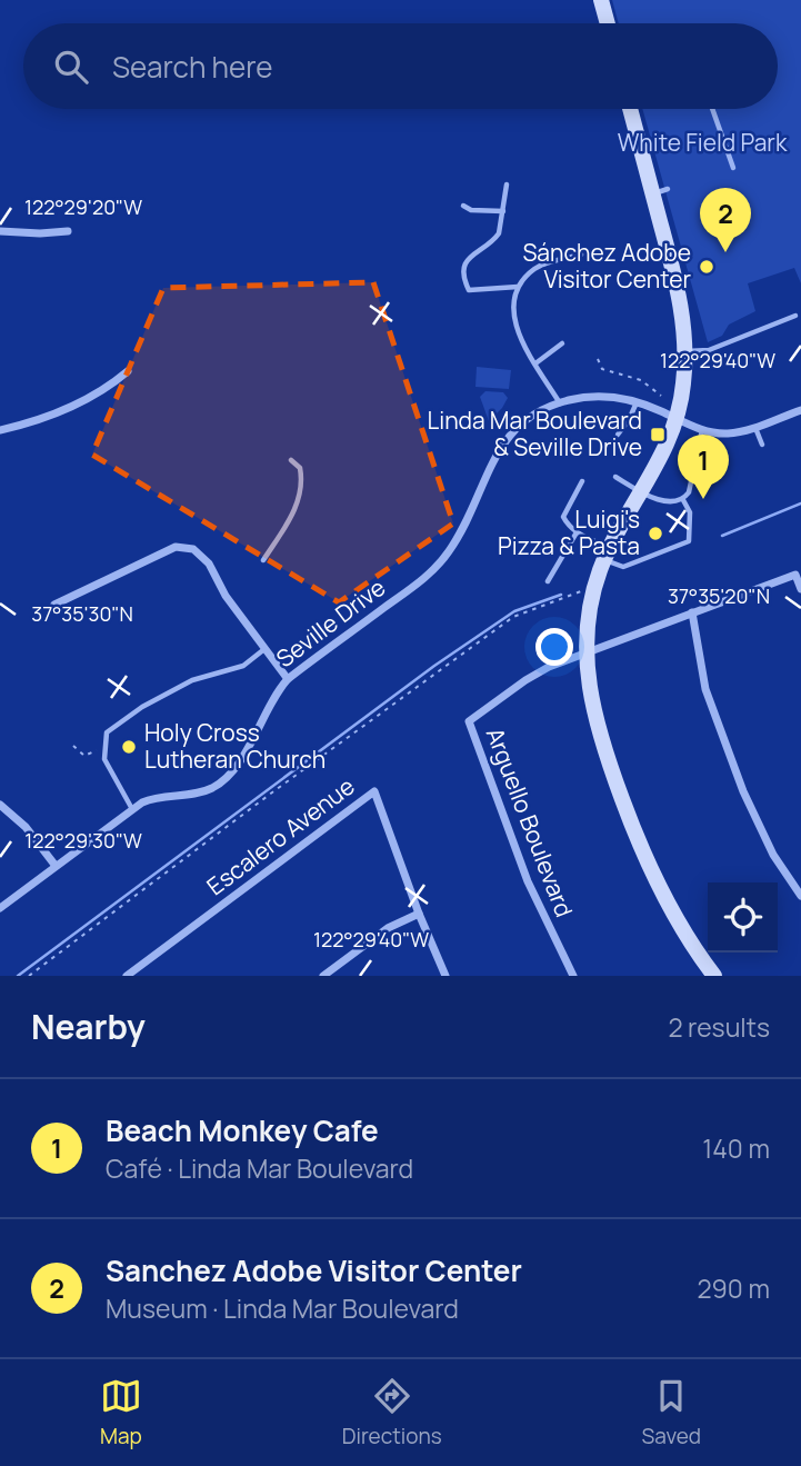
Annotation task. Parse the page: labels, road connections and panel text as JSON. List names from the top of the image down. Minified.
{"streets":{"street":["Seville Drive","Arguello Boulevard","Escalero Avenue"]},"parks":["White Field Park"],"places":{"other":["Sánchez Adobe Visitor Center","Luigi's Pizza & Pasta","Holy Cross Lutheran Church"],"transit":["Linda Mar Boulevard & Seville Drive"]},"page":{"search":"Search here","pins":["2","1"],"heading":["Nearby","2 results"],"list":[{"mark":"1","name":"Beach Monkey Cafe","note":"Café · Linda Mar Boulevard","value":"140 m"},{"mark":"2","name":"Sanchez Adobe Visitor Center","note":"Museum · Linda Mar Boulevard","value":"290 m"}],"nav":["Map","Directions","Saved"]},"coordinates":["122°29'20\"W","122°29'40\"W","37°35'20\"N","37°35'30\"N","122°29'30\"W"]}
